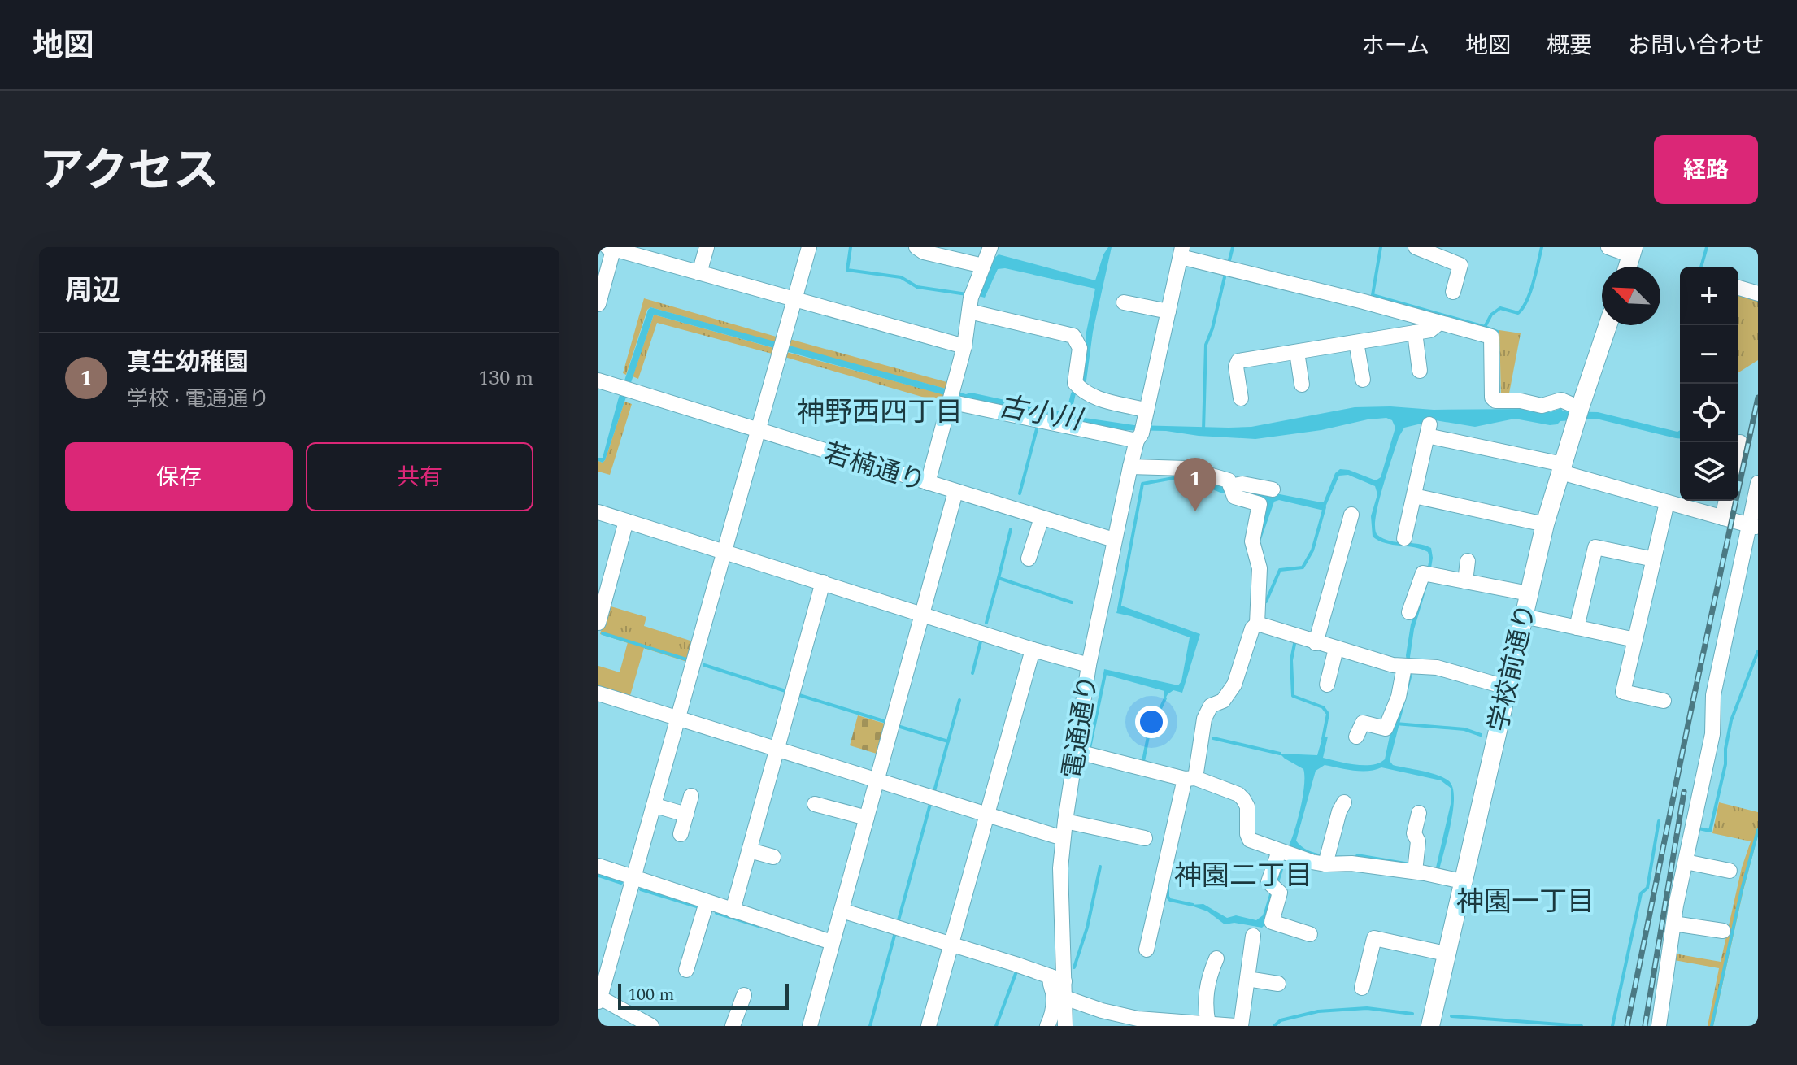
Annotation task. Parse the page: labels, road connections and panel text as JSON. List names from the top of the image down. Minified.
{"streets":{"main road":["学校前通り"],"street":["若楠通り","電通通り"]},"crossings":[["若楠通り","電通通り"]],"districts":["神野西四丁目","神園二丁目","神園一丁目"],"water":["古小川"],"scale_bar":"100 m","north":"top left","page":{"header":"地図","nav":["ホーム","地図","概要","お問い合わせ"],"title":"アクセス","buttons":["経路",["保存","共有"]],"heading":"周辺","map_buttons":["+","−"],"list":[{"mark":"1","name":"真生幼稚園","note":"学校 · 電通通り","value":"130 m"}],"pins":"1","scale":"100 m"}}
